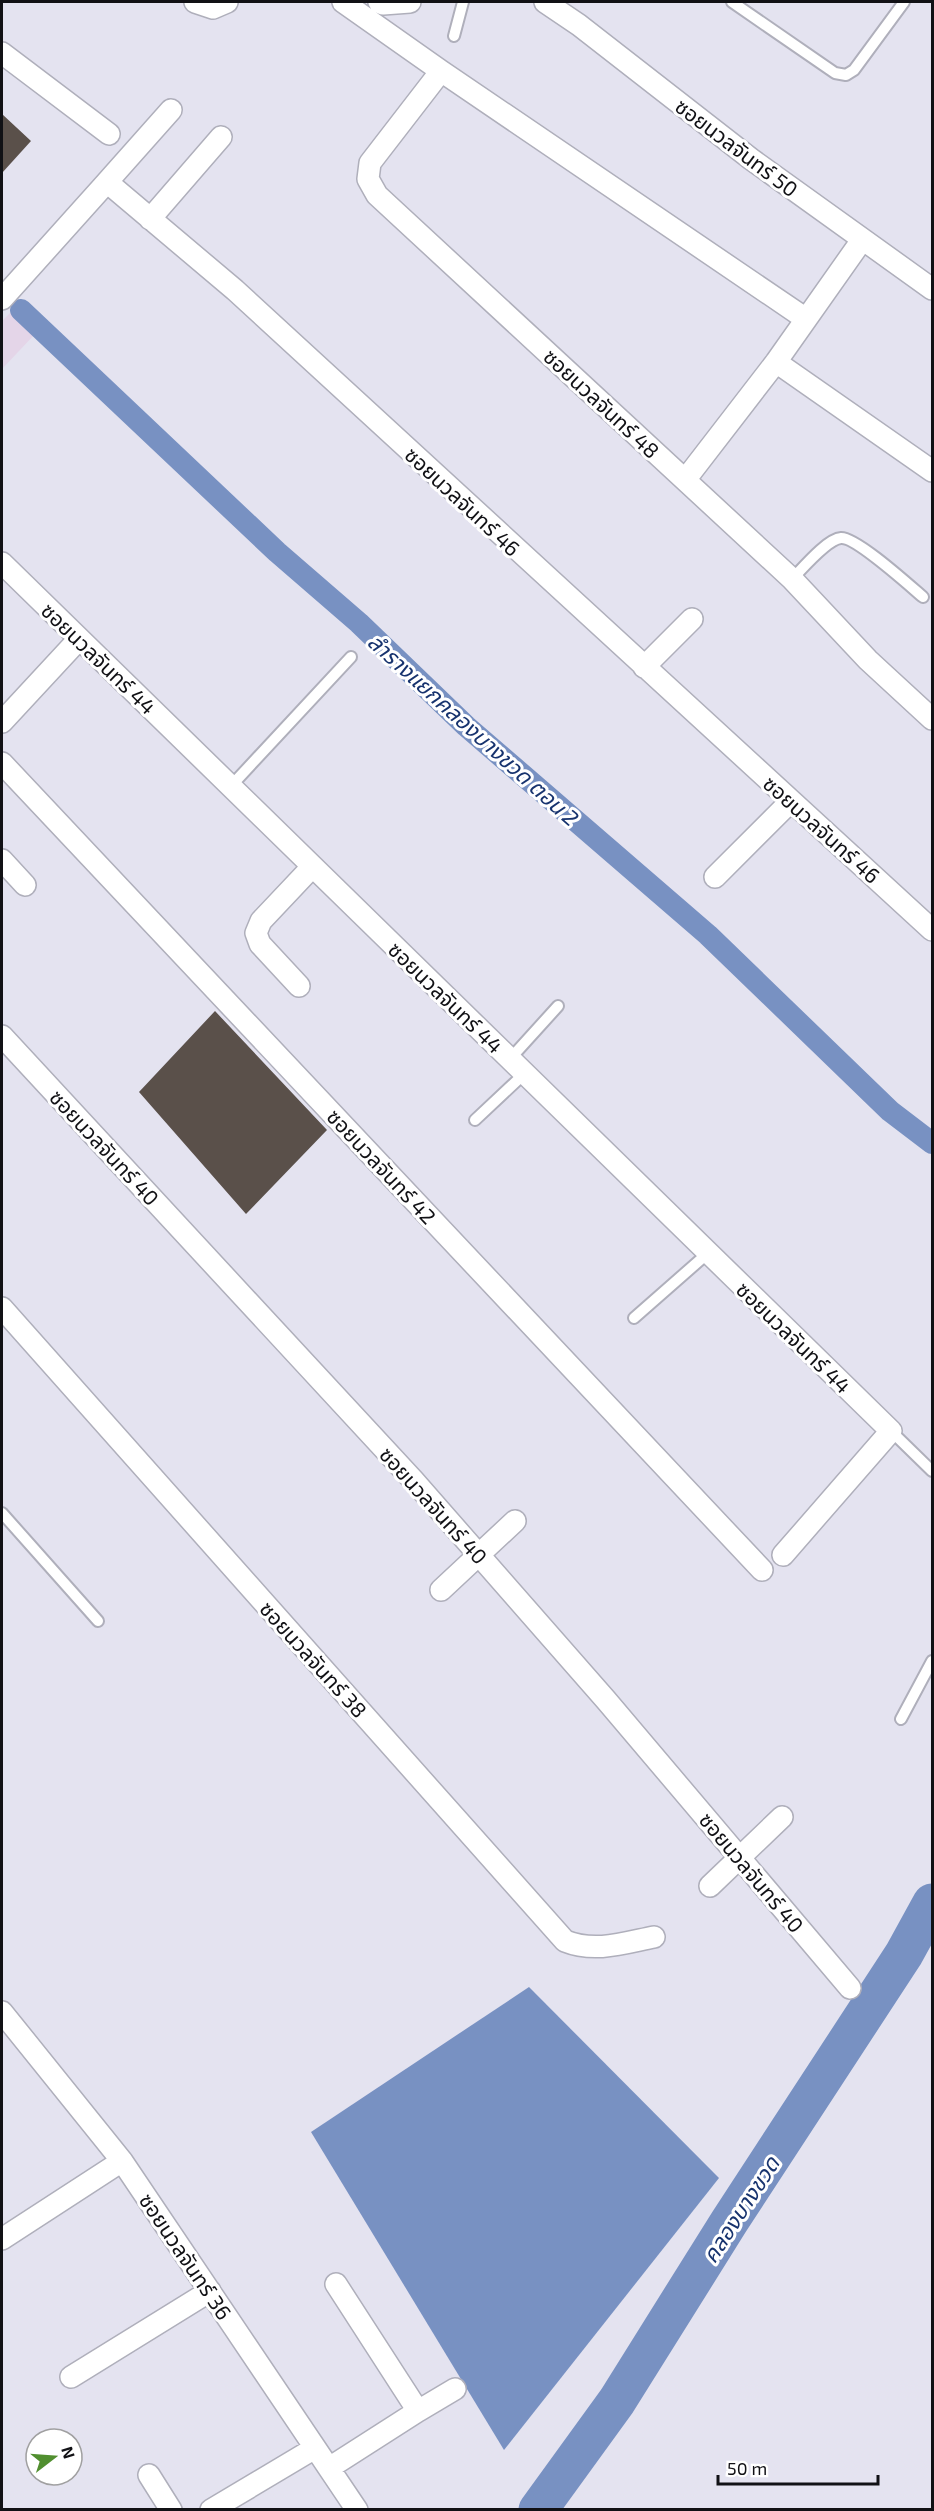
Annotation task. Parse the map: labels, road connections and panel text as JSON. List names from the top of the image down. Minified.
{"streets":{"street":["ซอยนวลจันทร์ 50","ซอยนวลจันทร์ 48","ซอยนวลจันทร์ 46","ซอยนวลจันทร์ 44","ซอยนวลจันทร์ 40","ซอยนวลจันทร์ 42","ซอยนวลจันทร์ 38","ซอยนวลจันทร์ 36"]},"water":["ลำรางแยกคลองบางขวด ตอน 2","คลองบางขวด"],"scale_bar":"50 m","north":"right"}
